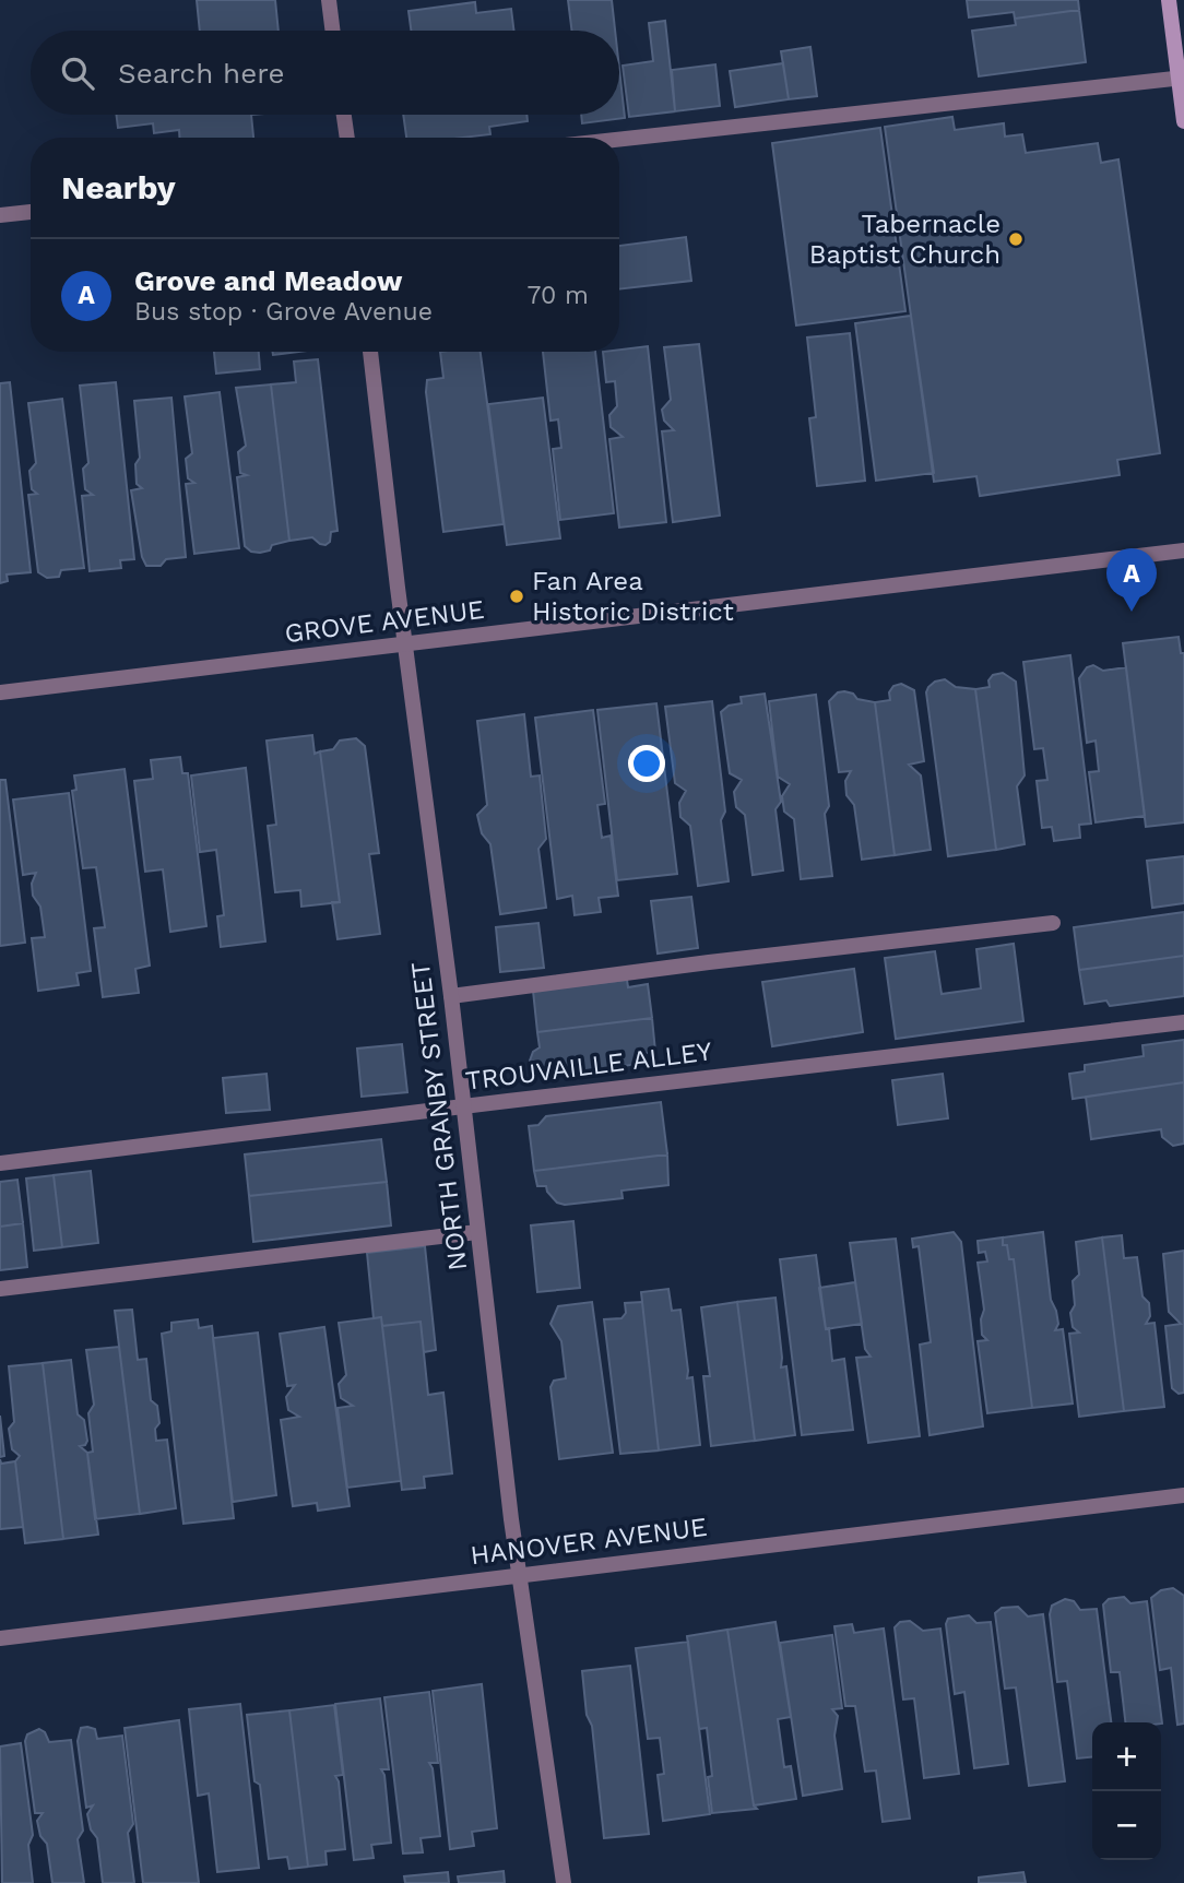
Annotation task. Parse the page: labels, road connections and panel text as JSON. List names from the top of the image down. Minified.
{"streets":{"street":["GROVE AVENUE","TROUVAILLE ALLEY","NORTH GRANBY STREET","HANOVER AVENUE"]},"crossings":[["GROVE AVENUE","NORTH GRANBY STREET"],["TROUVAILLE ALLEY","NORTH GRANBY STREET"],["NORTH GRANBY STREET","HANOVER AVENUE"]],"places":["Tabernacle Baptist Church","Fan Area Historic District"],"page":{"search":"Search here","heading":"Nearby","list":[{"mark":"A","name":"Grove and Meadow","note":"Bus stop · Grove Avenue","value":"70 m"}],"pins":"A","map_buttons":["+","−"]}}
